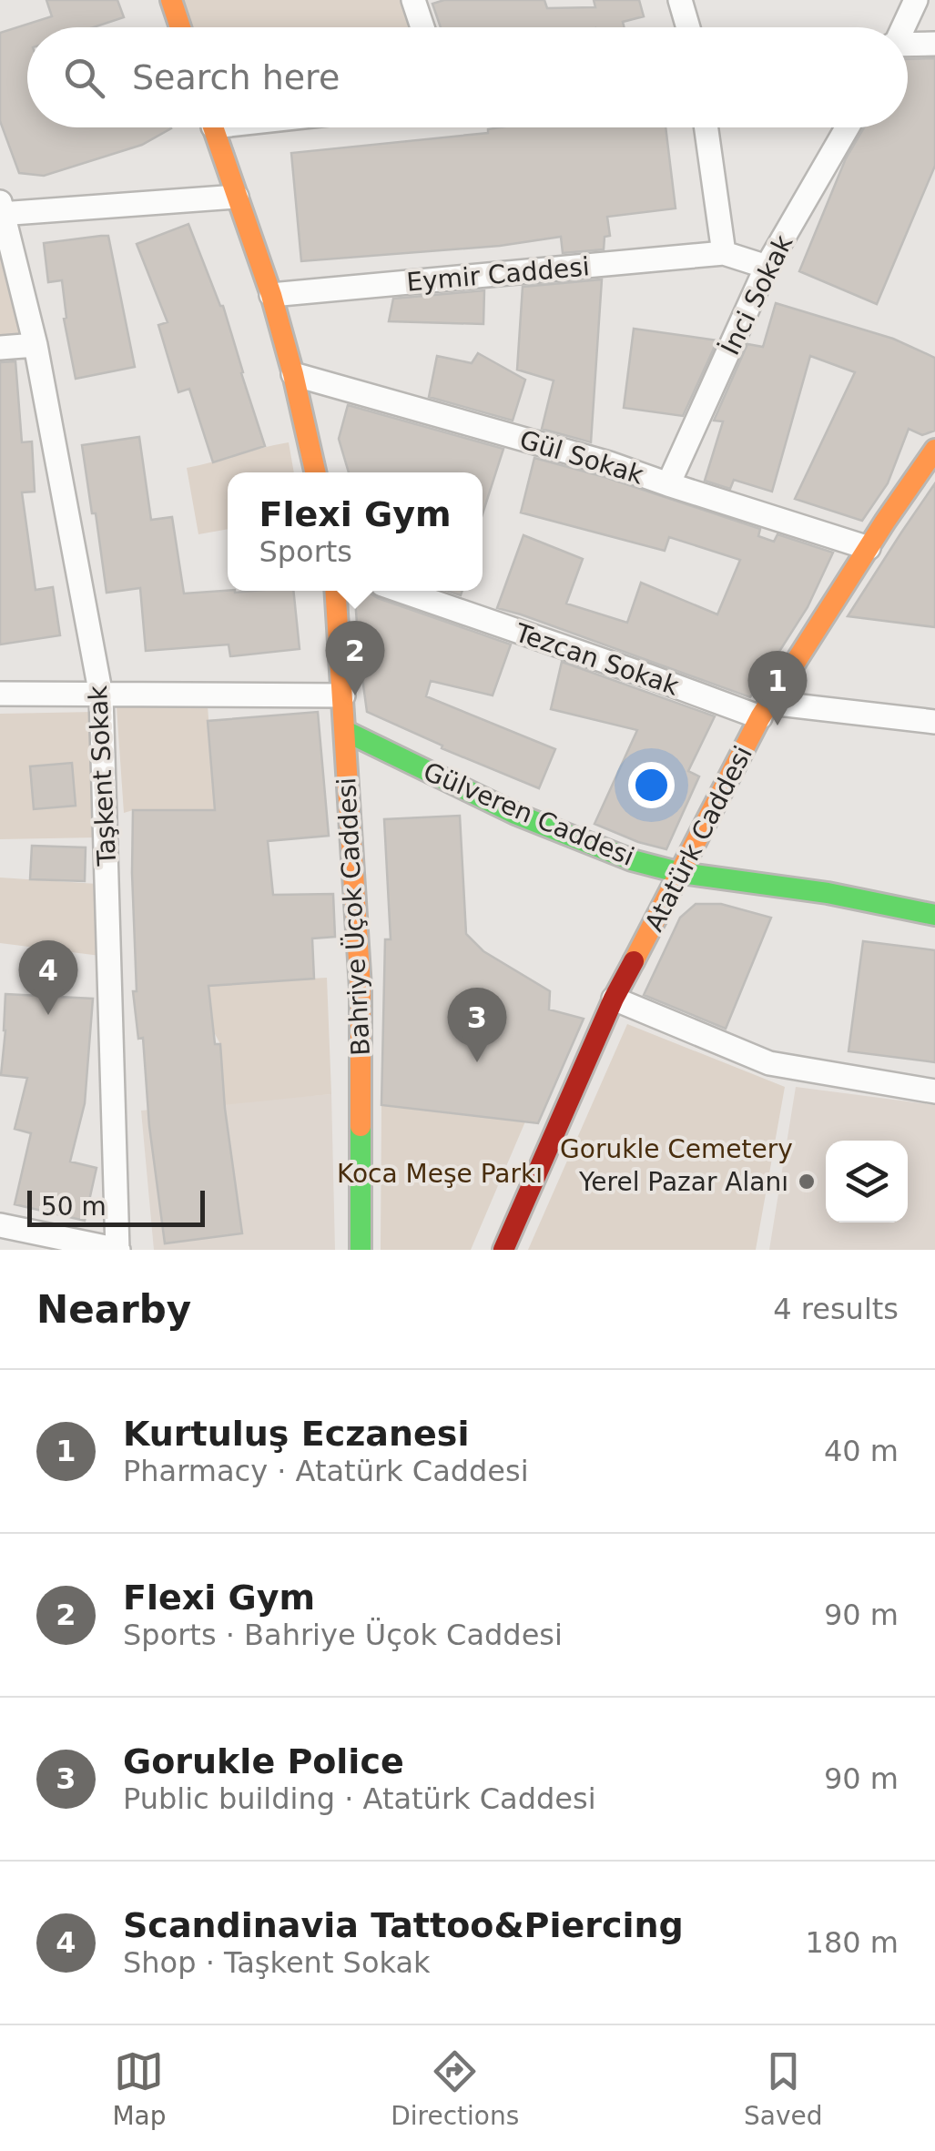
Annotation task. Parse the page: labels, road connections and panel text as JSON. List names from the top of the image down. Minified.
{"streets":{"street":["Eymir Caddesi","İnci Sokak","Gül Sokak","Tezcan Sokak","Taşkent Sokak","Gülveren Caddesi","Atatürk Caddesi","Bahriye Üçok Caddesi"]},"crossings":[["Eymir Caddesi","İnci Sokak"],["İnci Sokak","Gül Sokak"],["Gül Sokak","Atatürk Caddesi"],["Tezcan Sokak","Atatürk Caddesi"],["Gülveren Caddesi","Atatürk Caddesi"],["Gülveren Caddesi","Bahriye Üçok Caddesi"]],"parks":["Gorukle Cemetery","Koca Meşe Parkı"],"places":["Yerel Pazar Alanı"],"scale_bar":"50 m","page":{"search":"Search here","popup":["Flexi Gym","Sports"],"pins":["2","1","4","3"],"scale":"50 m","heading":["Nearby","4 results"],"list":[{"mark":"1","name":"Kurtuluş Eczanesi","note":"Pharmacy · Atatürk Caddesi","value":"40 m"},{"mark":"2","name":"Flexi Gym","note":"Sports · Bahriye Üçok Caddesi","value":"90 m"},{"mark":"3","name":"Gorukle Police","note":"Public building · Atatürk Caddesi","value":"90 m"},{"mark":"4","name":"Scandinavia Tattoo&Piercing","note":"Shop · Taşkent Sokak","value":"180 m"}],"nav":["Map","Directions","Saved"]}}
